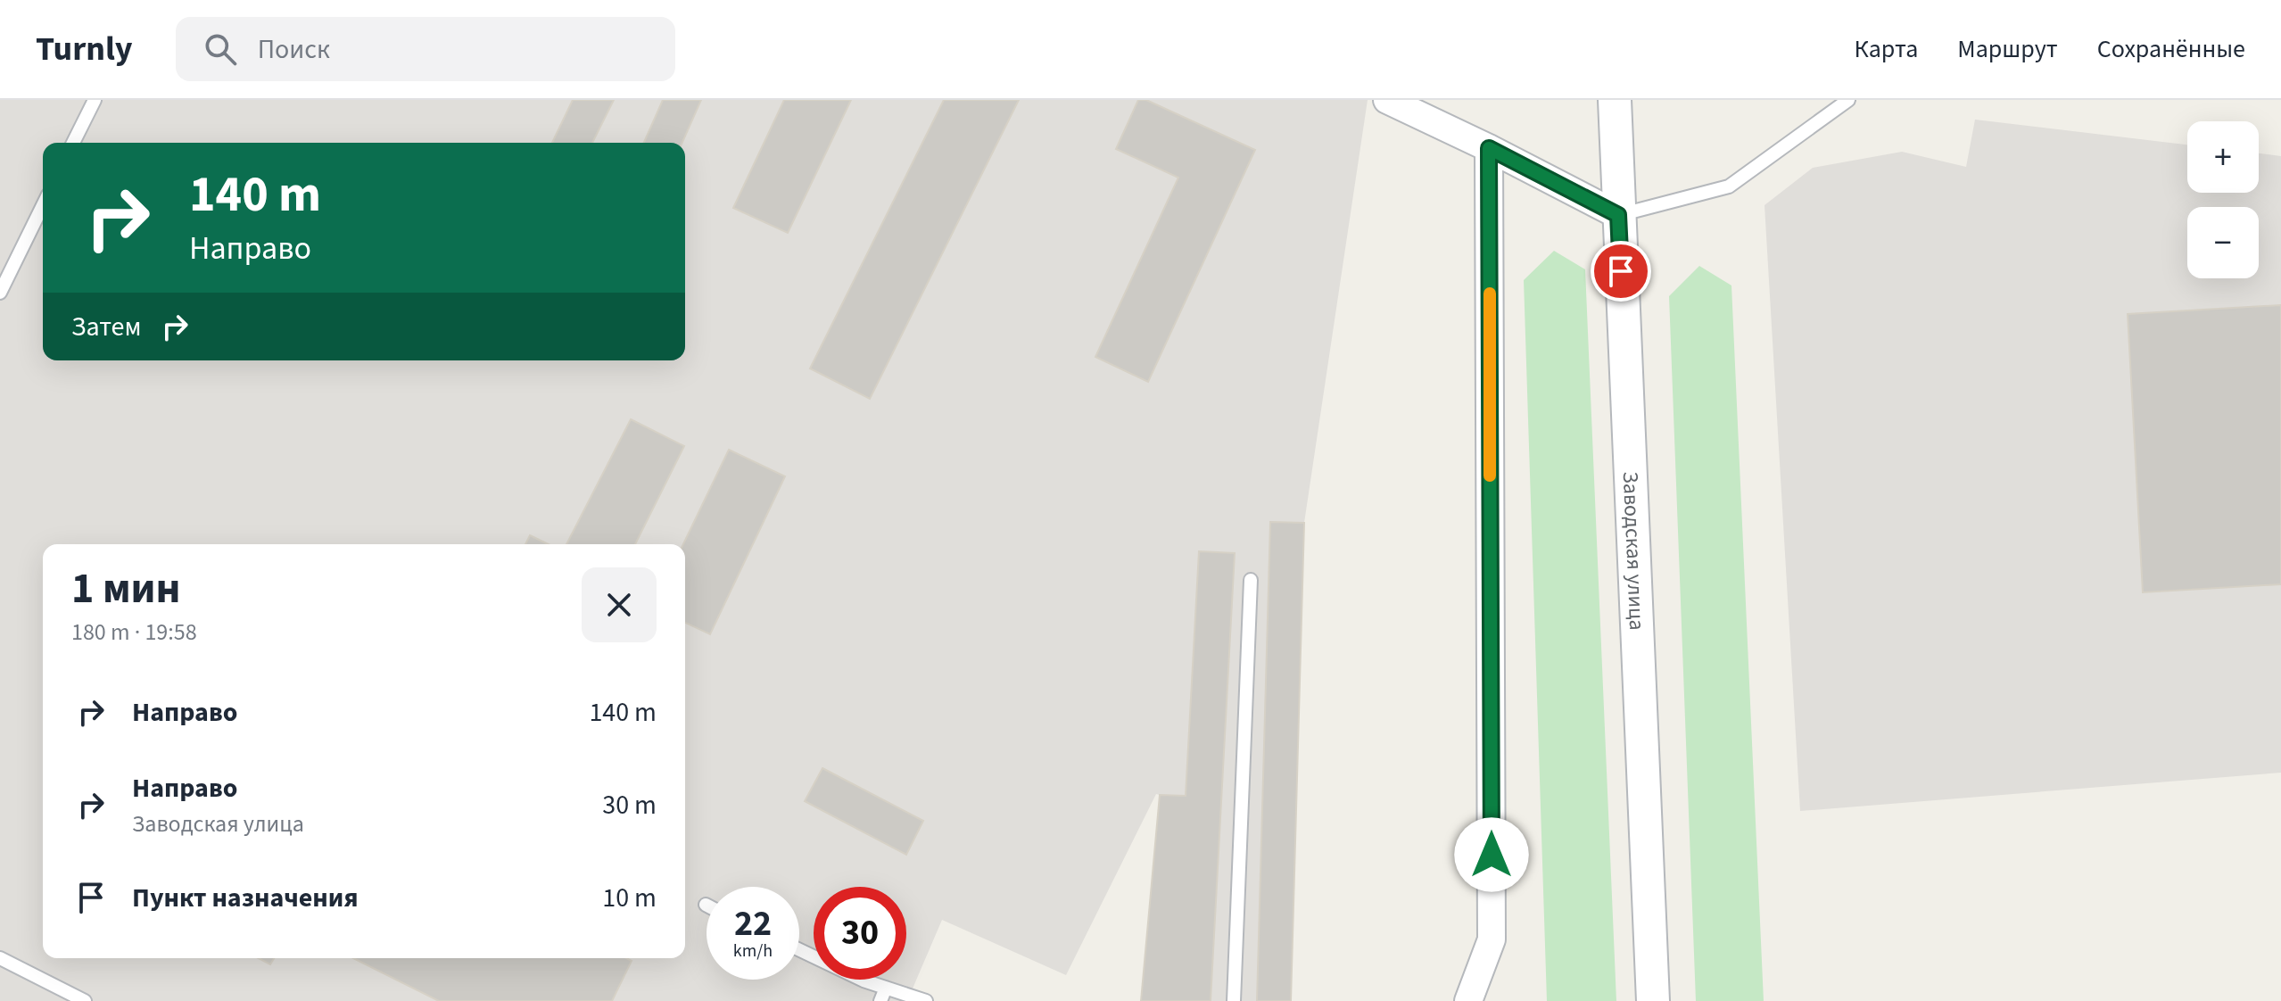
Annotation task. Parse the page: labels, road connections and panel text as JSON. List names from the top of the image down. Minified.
{"streets":{"street":["Заводская улица"]},"page":{"header":"Turnly","search":"Поиск","nav":["Карта","Маршрут","Сохранённые"],"map_buttons":["+","−"],"turn":["140 m","Направо"],"then":"Затем","heading":["1 мин","180 m · 19:58"],"list":[{"name":"Направо","value":"140 m"},{"name":"Направо","note":"Заводская улица","value":"30 m"},{"name":"Пункт назначения","value":"10 m"}],"speed":"22 km/h","limit":"30"}}
